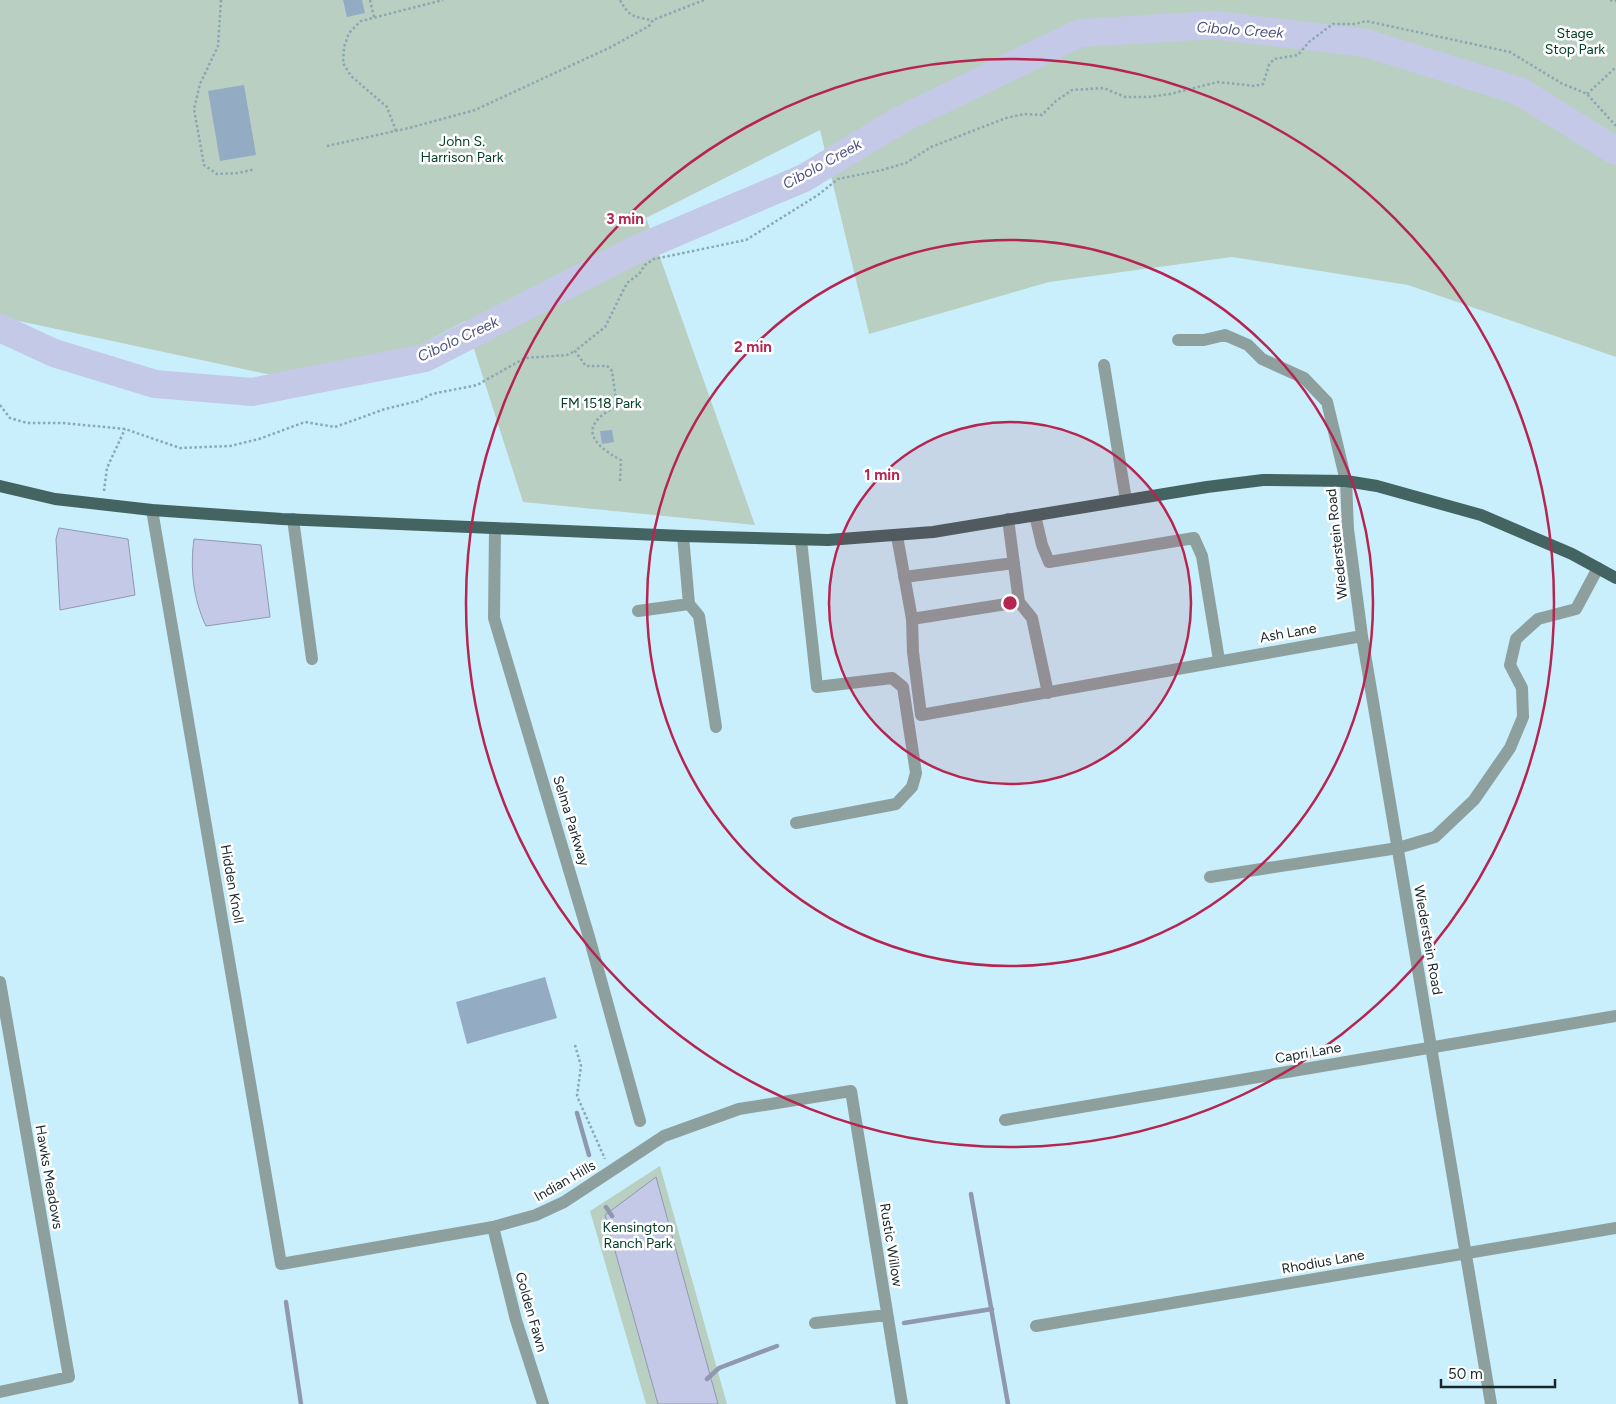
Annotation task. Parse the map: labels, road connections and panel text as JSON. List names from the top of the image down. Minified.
{"streets":{"street":["Wiederstein Road","Ash Lane","Selma Parkway","Hidden Knoll","Capri Lane","Hawks Meadows","Indian Hills","Rustic Willow","Rhodius Lane","Golden Fawn"]},"crossings":[["Wiederstein Road","Ash Lane"],["Wiederstein Road","Capri Lane"],["Wiederstein Road","Rhodius Lane"],["Hidden Knoll","Indian Hills"],["Indian Hills","Rustic Willow"],["Indian Hills","Golden Fawn"]],"water":["Cibolo Creek"],"parks":["Stage Stop Park","John S. Harrison Park","FM 1518 Park","Kensington Ranch Park"],"scale_bar":"50 m","rings":["3 min","2 min","1 min"]}
